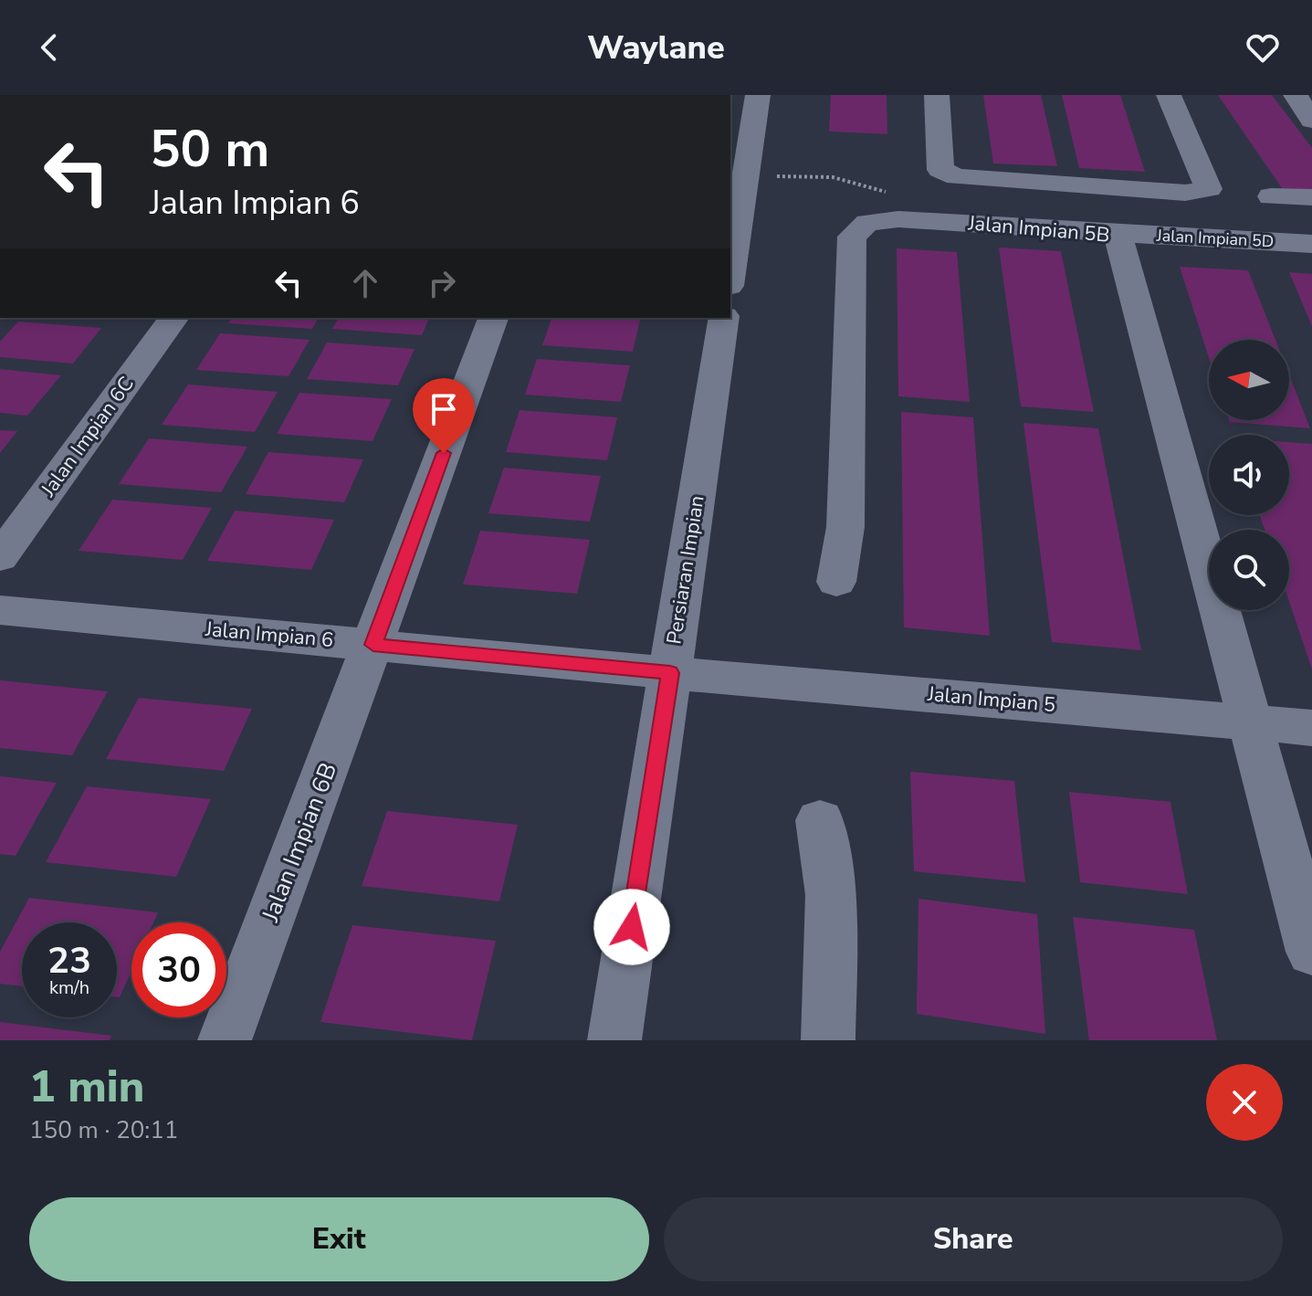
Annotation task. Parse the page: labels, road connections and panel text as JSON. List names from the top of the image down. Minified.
{"streets":{"street":["Jalan Impian 5B","Jalan Impian 5D","Jalan Impian 6C","Persiaran Impian","Jalan Impian 6","Jalan Impian 5","Jalan Impian 6B"]},"crossings":[["Jalan Impian 5B","Jalan Impian 5D"],["Jalan Impian 5B","Jalan Impian 5"],["Persiaran Impian","Jalan Impian 6"],["Persiaran Impian","Jalan Impian 5"],["Jalan Impian 6","Jalan Impian 5"],["Jalan Impian 6","Jalan Impian 6B"]],"north":"left","page":{"header":"Waylane","turn":["50 m","Jalan Impian 6"],"speed":"23 km/h","limit":"30","heading":["1 min","150 m · 20:11"],"buttons":["Exit","Share"]}}
